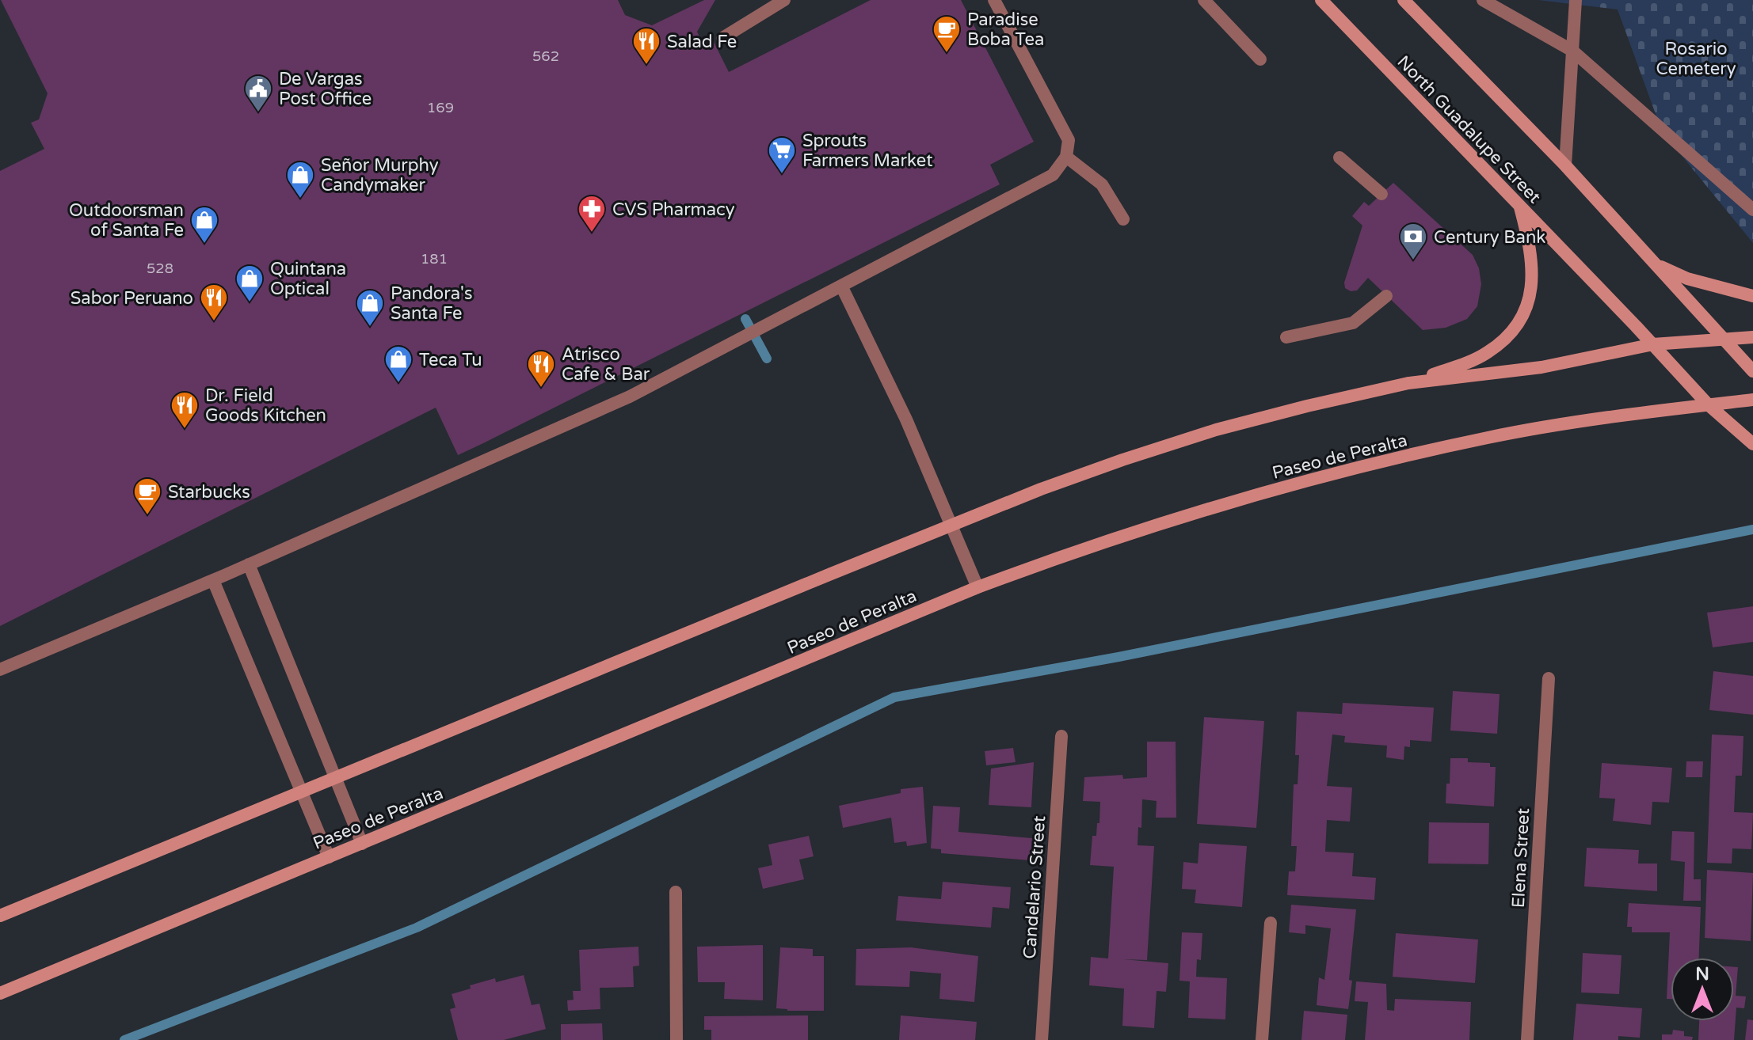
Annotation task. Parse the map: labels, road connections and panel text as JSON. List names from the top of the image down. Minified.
{"streets":{"main road":["North Guadalupe Street","Paseo de Peralta"],"street":["Elena Street","Candelario Street"]},"crossings":[["North Guadalupe Street","Paseo de Peralta"]],"parks":["Rosario Cemetery"],"places":{"cafe":["Paradise Boba Tea","Starbucks"],"restaurant":["Salad Fe","Sabor Peruano","Atrisco Cafe & Bar","Dr. Field Goods Kitchen"],"public building":["De Vargas Post Office"],"supermarket":["Sprouts Farmers Market"],"shop":["Señor Murphy Candymaker","Outdoorsman of Santa Fe","Quintana Optical","Pandora's Santa Fe","Teca Tu"],"pharmacy":["CVS Pharmacy"],"bank":["Century Bank"]},"house_numbers":["562","169","181","528"],"north":"top"}
